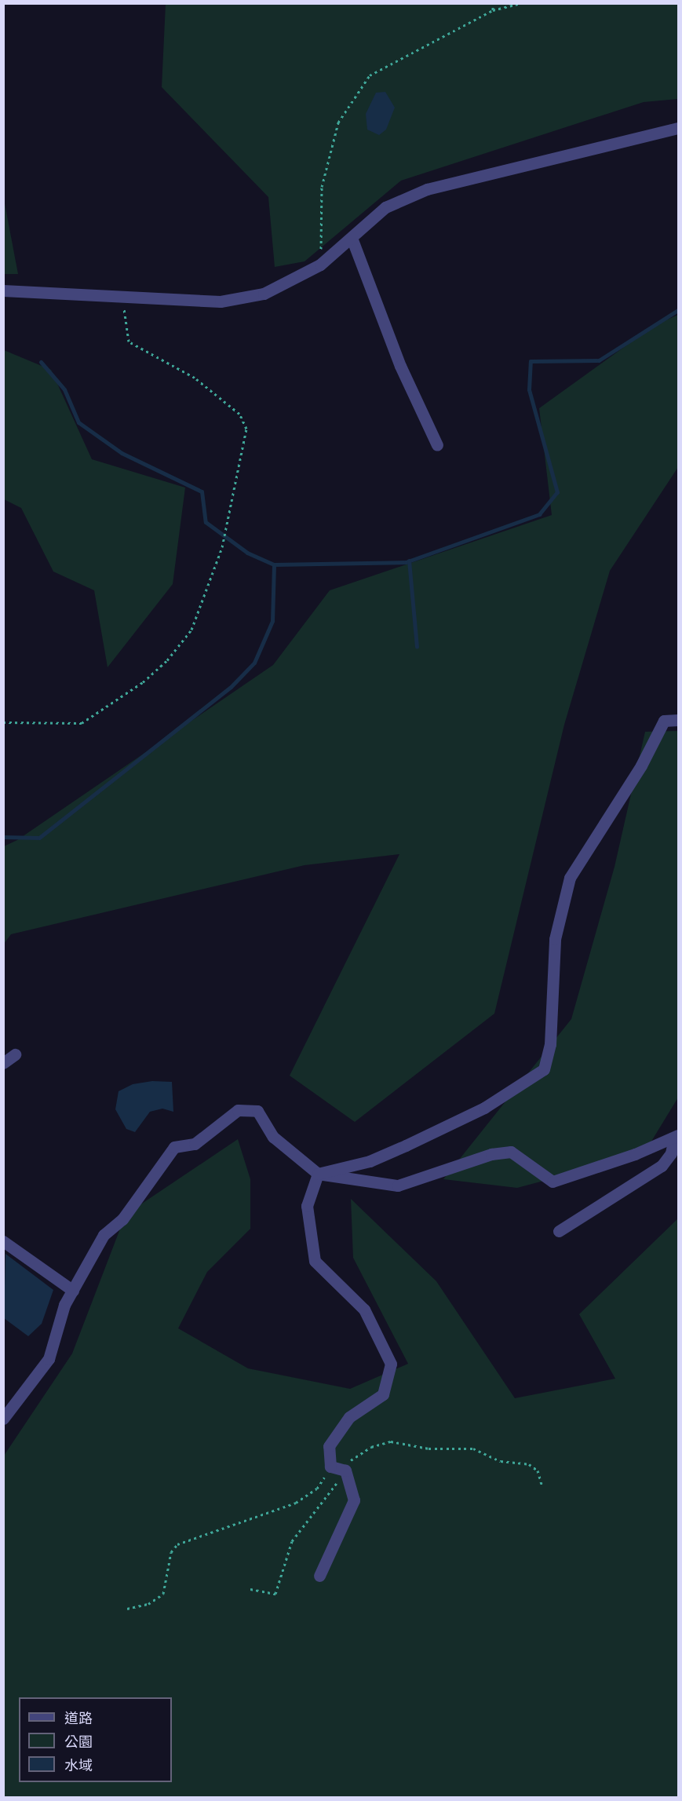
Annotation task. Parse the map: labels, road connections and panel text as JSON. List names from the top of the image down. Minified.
{"legend":["道路","公園","水域"]}
